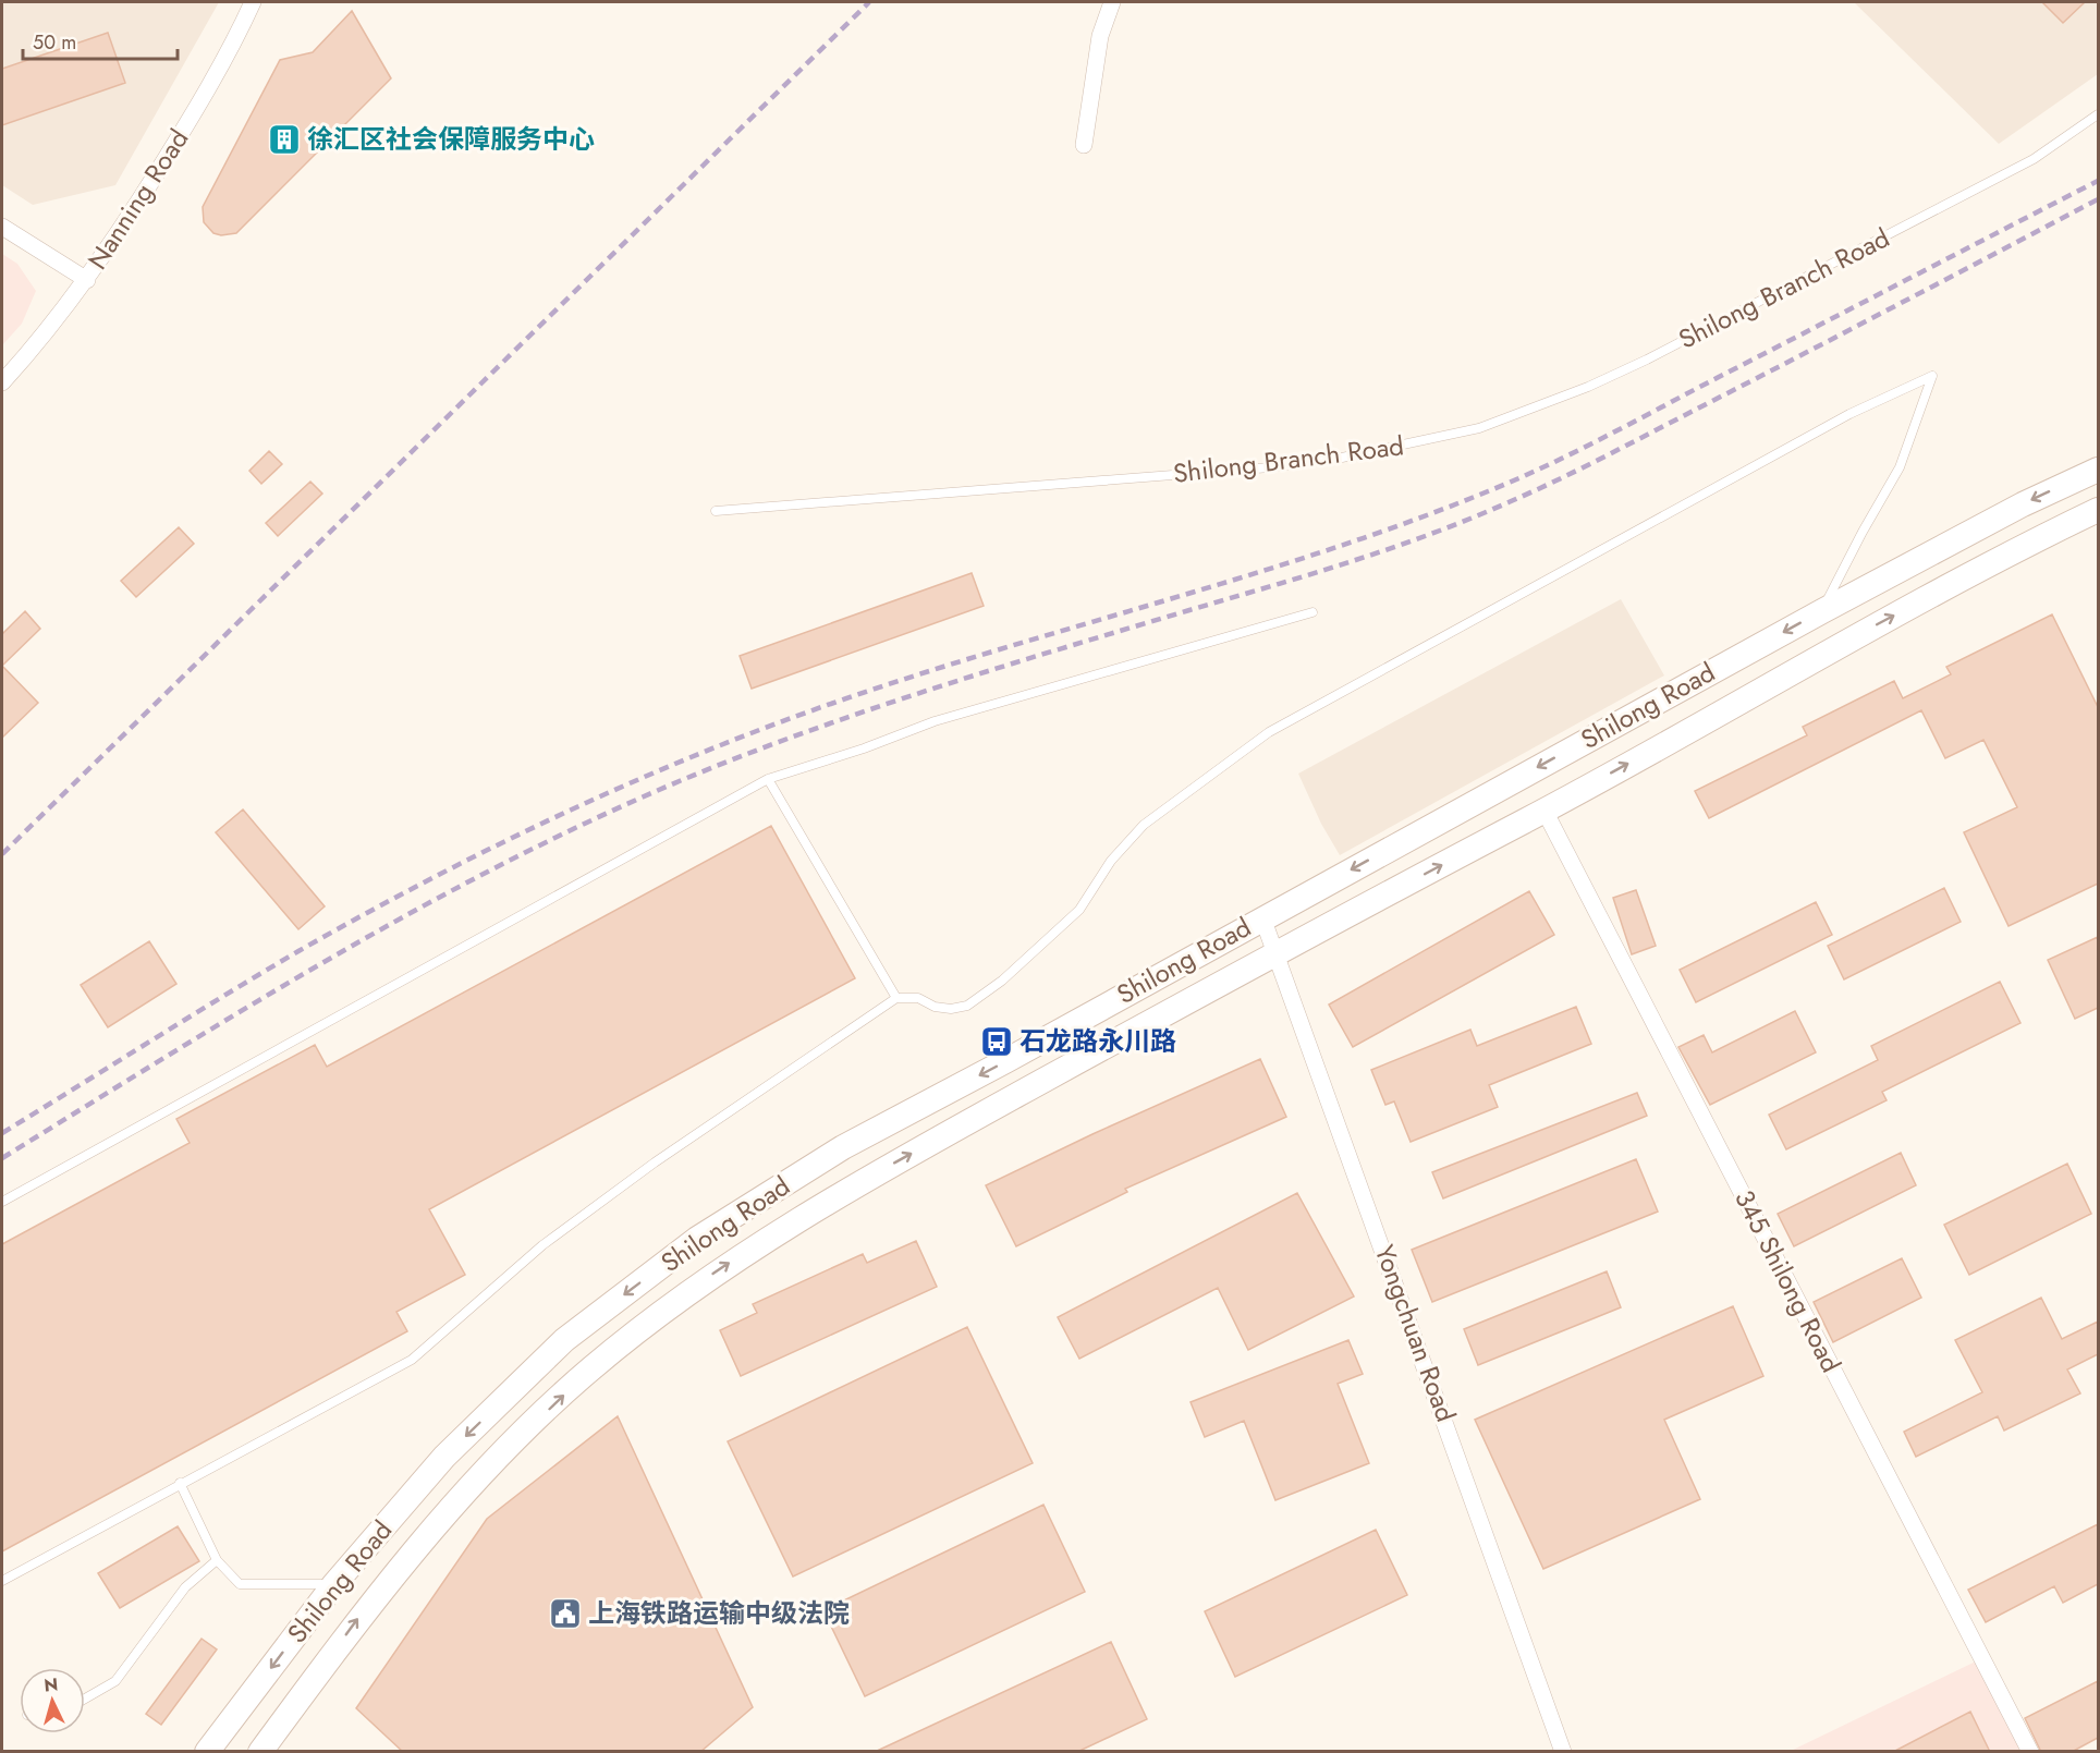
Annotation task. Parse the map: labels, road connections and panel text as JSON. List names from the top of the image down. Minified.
{"streets":{"main road":["Shilong Road"],"street":["Nanning Road","345 Shilong Road","Yongchuan Road"],"lane":["Shilong Branch Road"]},"crossings":[["Shilong Road","345 Shilong Road"],["Shilong Road","Yongchuan Road"]],"places":{"building":["徐汇区社会保障服务中心"],"bus stop":["石龙路永川路"],"public building":["上海铁路运输中级法院"]},"scale_bar":"50 m","north":"top"}
